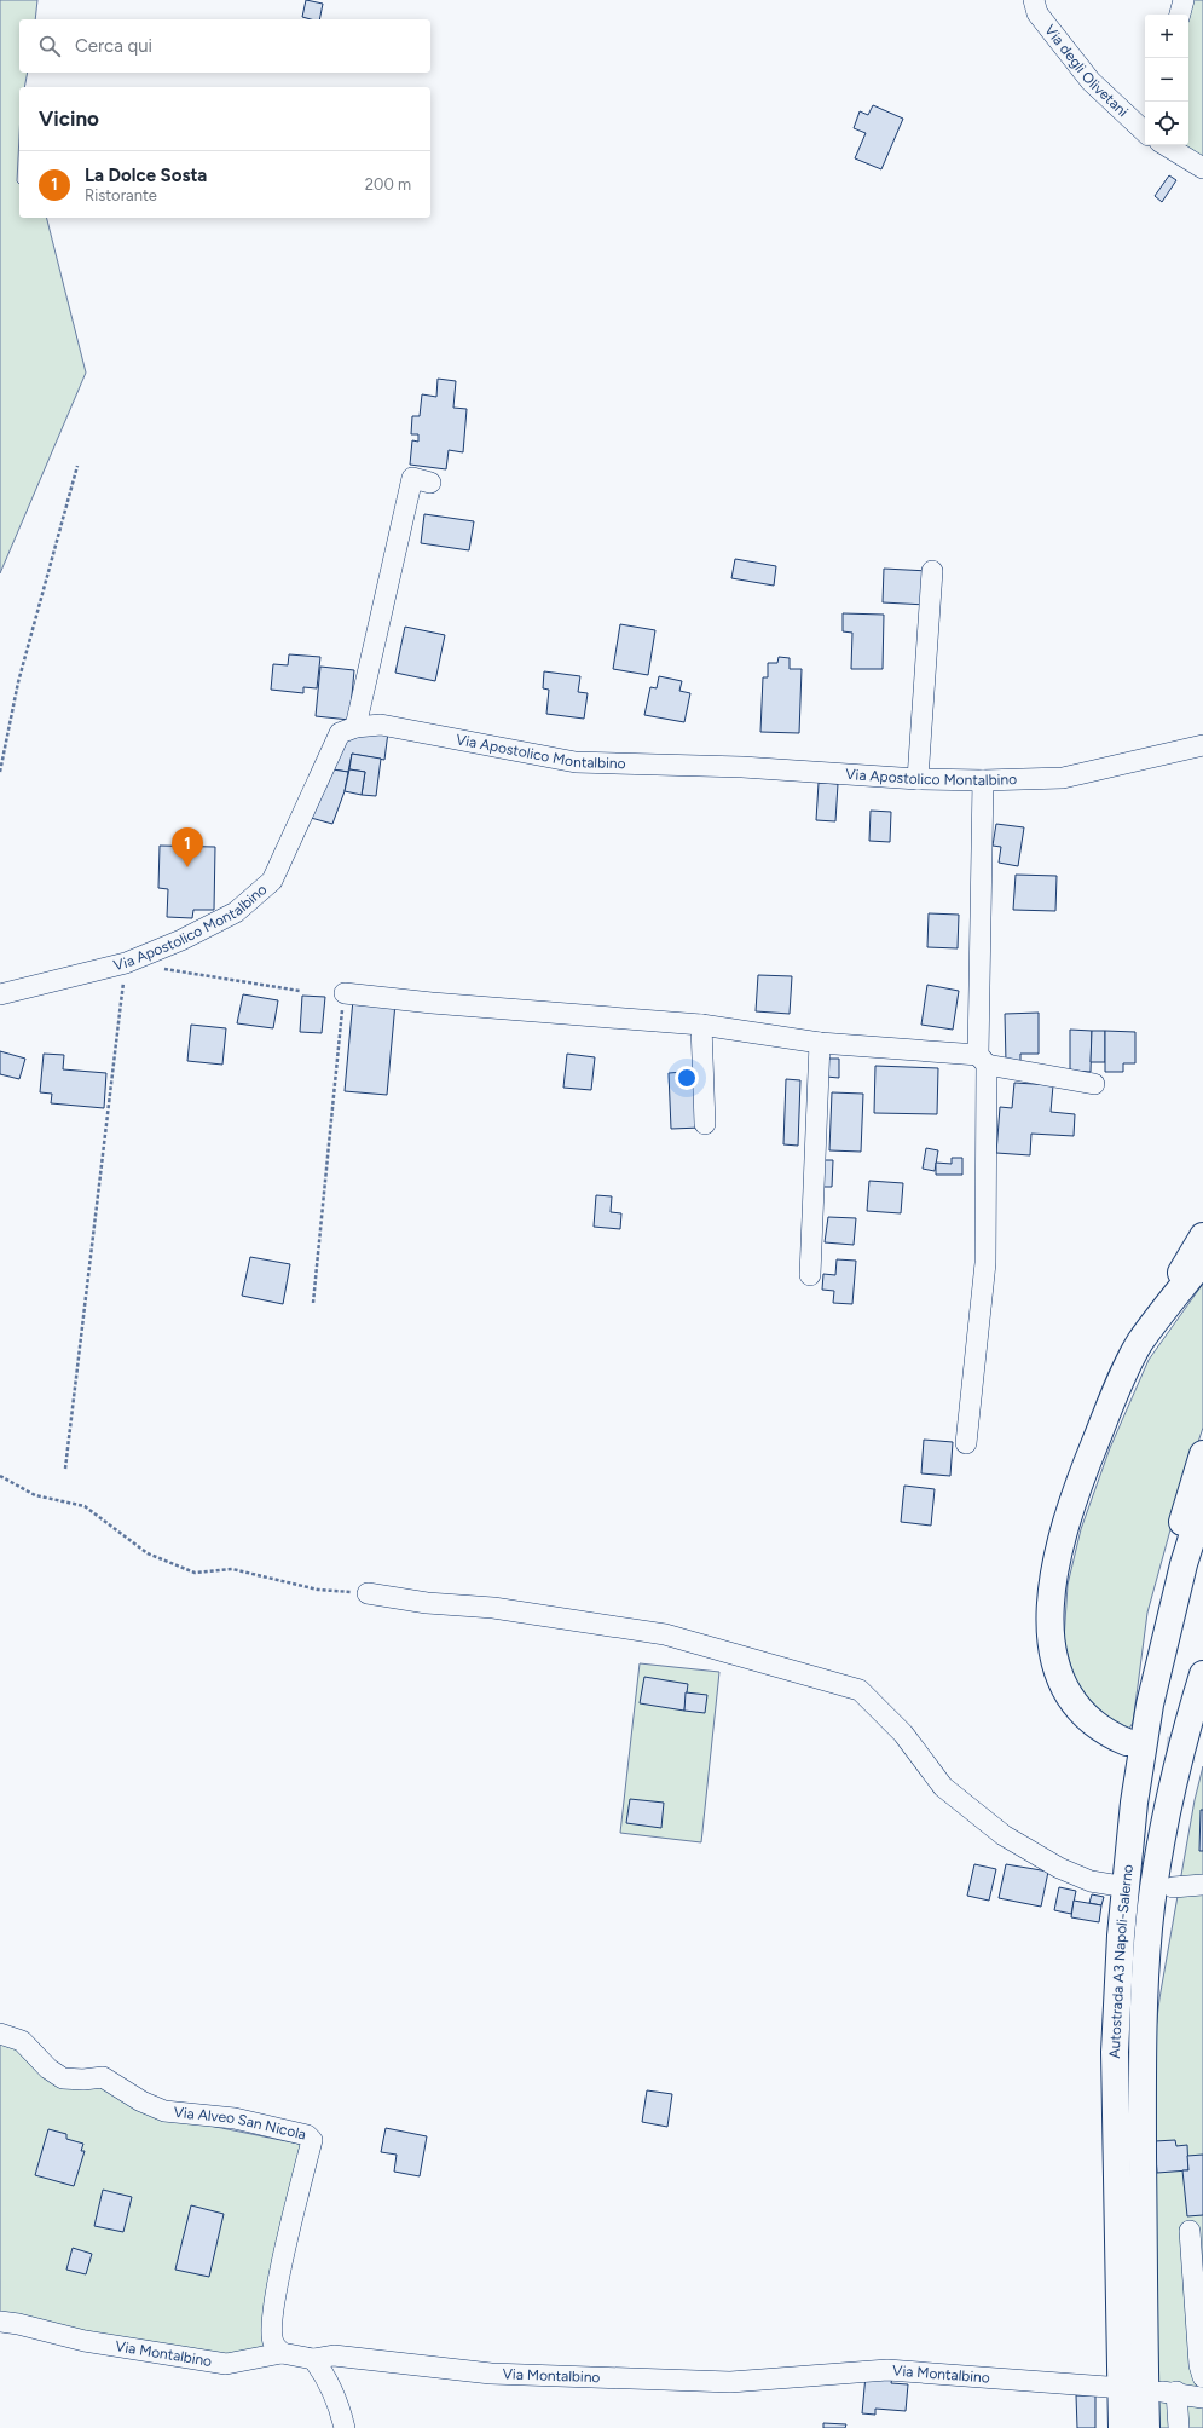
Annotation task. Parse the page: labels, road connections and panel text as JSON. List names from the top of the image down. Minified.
{"streets":{"highway":["Autostrada A3 Napoli-Salerno"],"street":["Via degli Olivetani","Via Apostolico Montalbino","Via Alveo San Nicola","Via Montalbino"]},"crossings":[["Via Alveo San Nicola","Via Montalbino"]],"page":{"map_buttons":["+","−"],"search":"Cerca qui","heading":"Vicino","list":[{"mark":"1","name":"La Dolce Sosta","note":"Ristorante","value":"200 m"}],"pins":"1"}}
